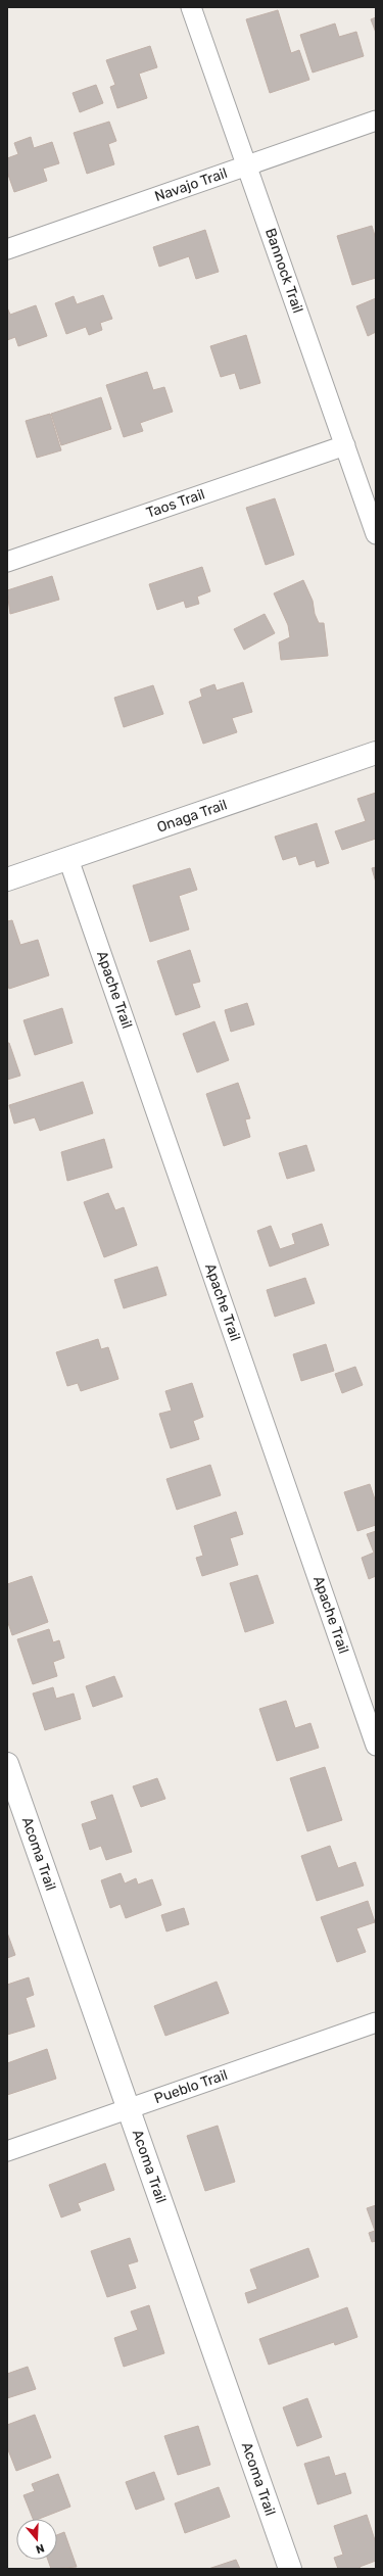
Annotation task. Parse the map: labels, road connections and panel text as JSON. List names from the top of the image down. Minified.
{"streets":{"street":["Navajo Trail","Bannock Trail","Taos Trail","Onaga Trail","Apache Trail","Acoma Trail","Pueblo Trail"]},"crossings":[["Navajo Trail","Bannock Trail"],["Bannock Trail","Taos Trail"],["Onaga Trail","Apache Trail"],["Acoma Trail","Pueblo Trail"]],"north":"bottom"}
